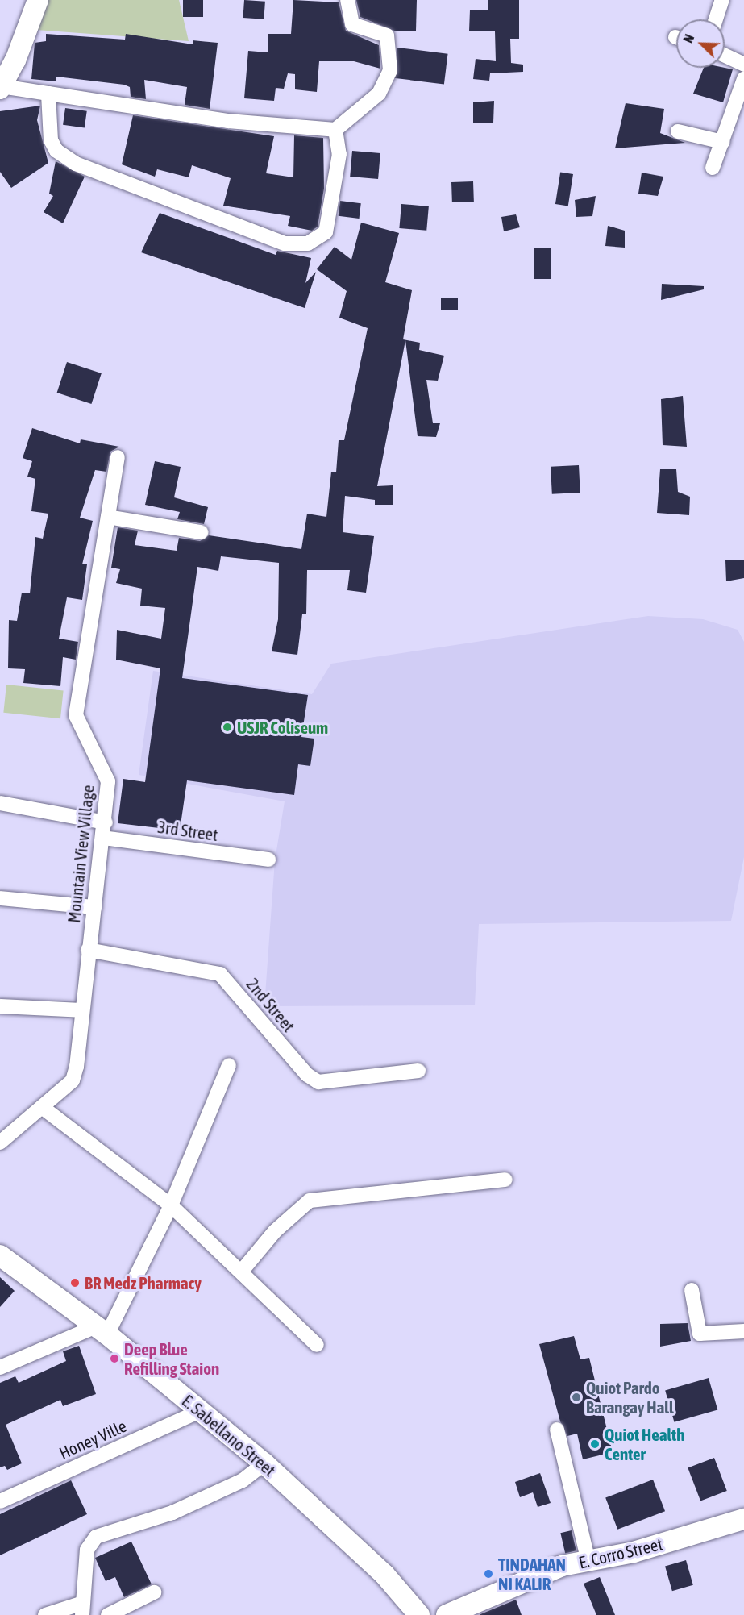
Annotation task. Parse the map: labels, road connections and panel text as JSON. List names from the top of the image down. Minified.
{"streets":{"street":["3rd Street","Mountain View Village","2nd Street","E. Sabellano Street","Honey Ville","E. Corro Street"]},"crossings":[["3rd Street","Mountain View Village"],["Mountain View Village","2nd Street"],["E. Sabellano Street","Honey Ville"]],"places":["USJR Coliseum","BR Medz Pharmacy","Deep Blue Refilling Staion","Quiot Pardo Barangay Hall","Quiot Health Center","TINDAHAN NI KALIR"],"north":"top left"}
